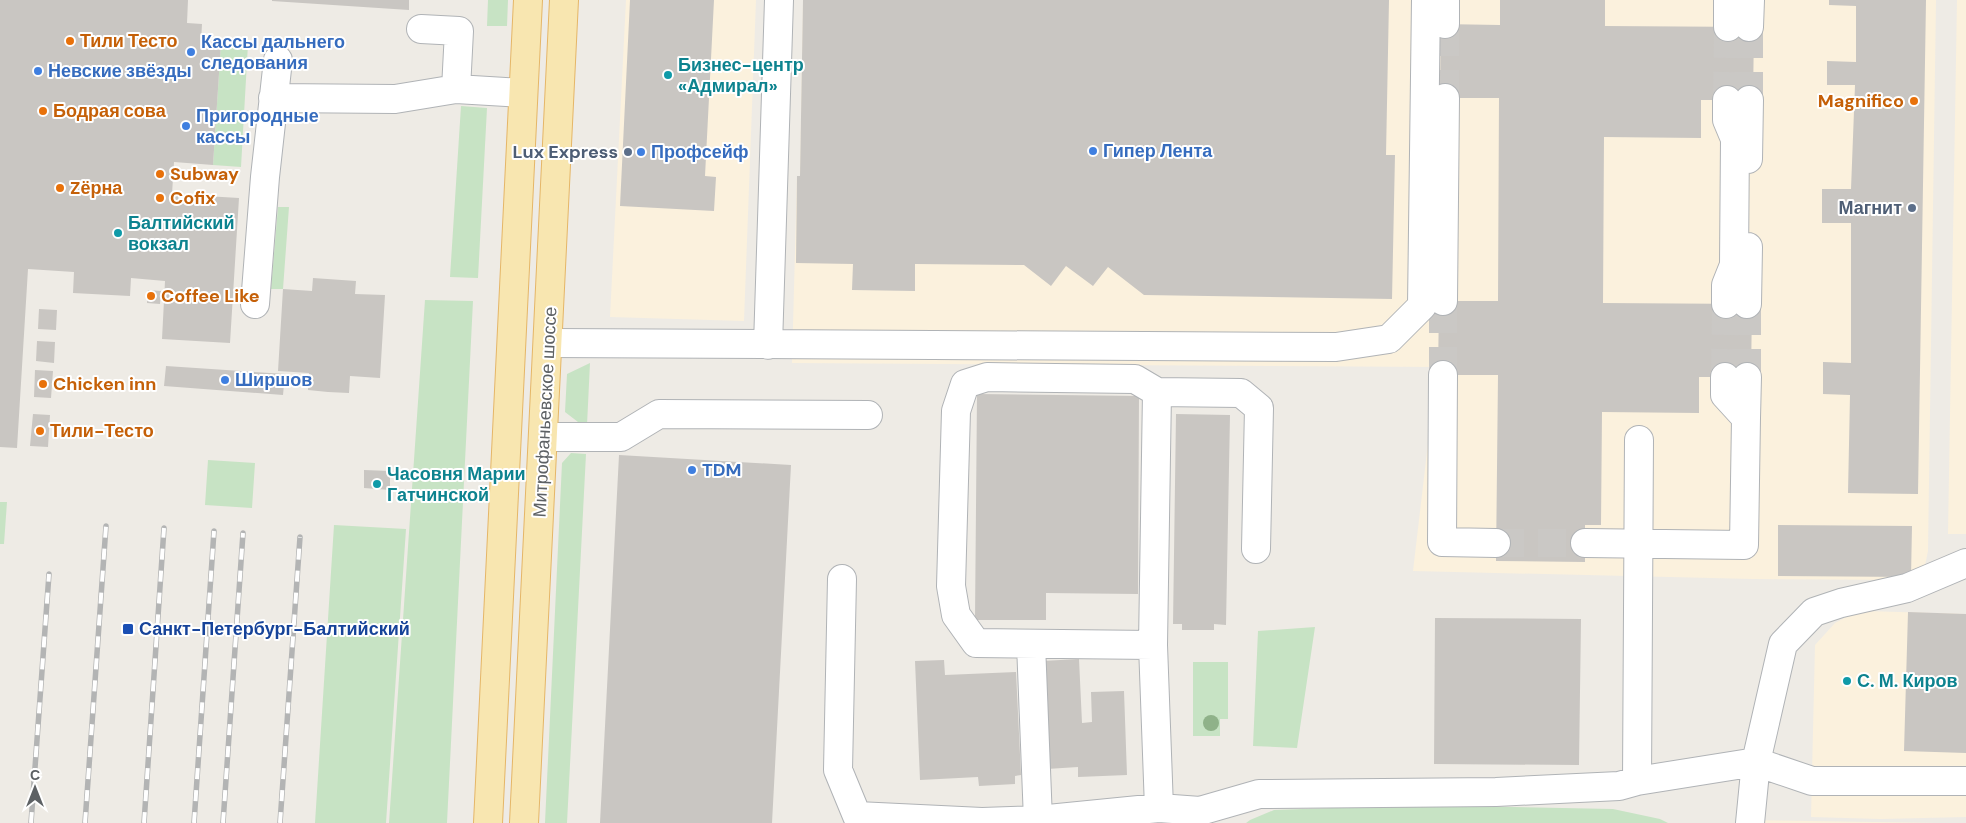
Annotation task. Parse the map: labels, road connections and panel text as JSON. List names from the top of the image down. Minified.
{"streets":{"main road":["Митрофаньевское шоссе"]},"places":{"other":["Тили Тесто","Кассы дальнего следования","Невские звёзды","Бизнес-центр «Адмирал»","Magnifico","Бодрая сова","Пригородные кассы","Гипер Лента","Lux Express","Профсейф","Subway","Zёрна","Cofix","Магнит","Балтийский вокзал","Coffee Like","Ширшов","Chicken inn","Тили-Тесто","TDM","Часовня Марии Гатчинской","С. М. Киров"],"transit":["Санкт-Петербург-Балтийский"]},"north":"top"}
